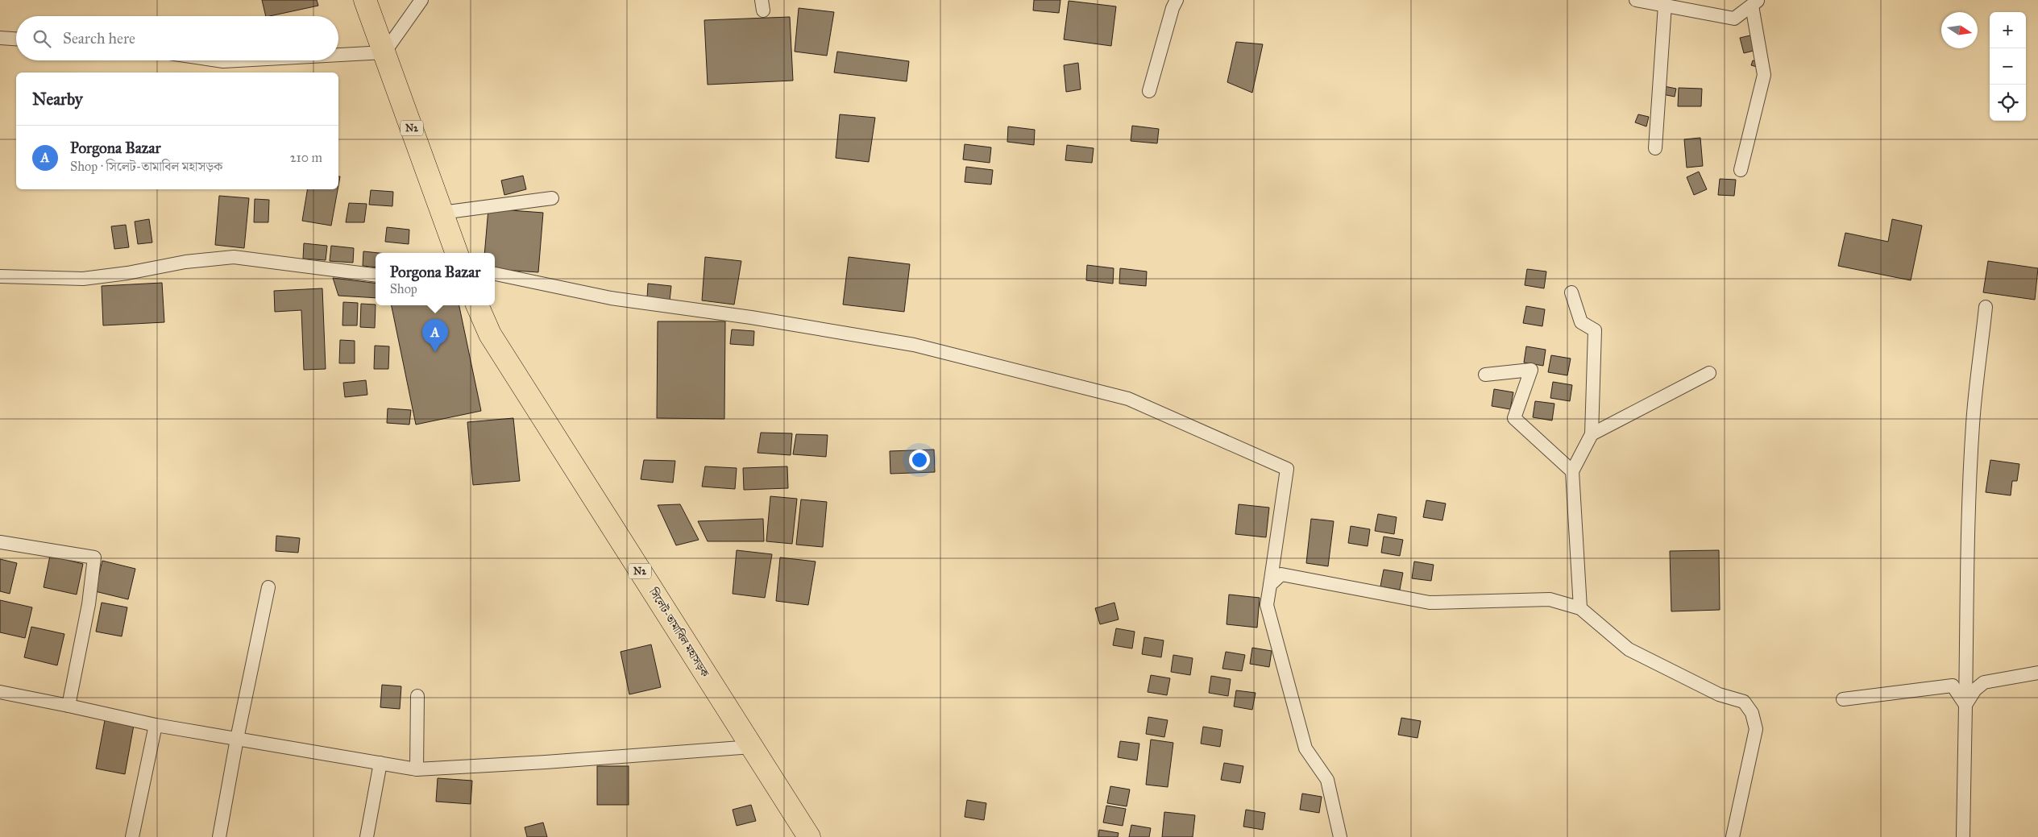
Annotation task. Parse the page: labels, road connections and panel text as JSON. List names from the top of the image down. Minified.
{"streets":{"highway":["N2","সিলেট-তামাবিল মহাসড়ক"]},"north":"right","page":{"map_buttons":["+","−"],"search":"Search here","heading":"Nearby","list":[{"mark":"A","name":"Porgona Bazar","note":"Shop · সিলেট-তামাবিল মহাসড়ক","value":"210 m"}],"popup":["Porgona Bazar","Shop"],"pins":"A"}}
